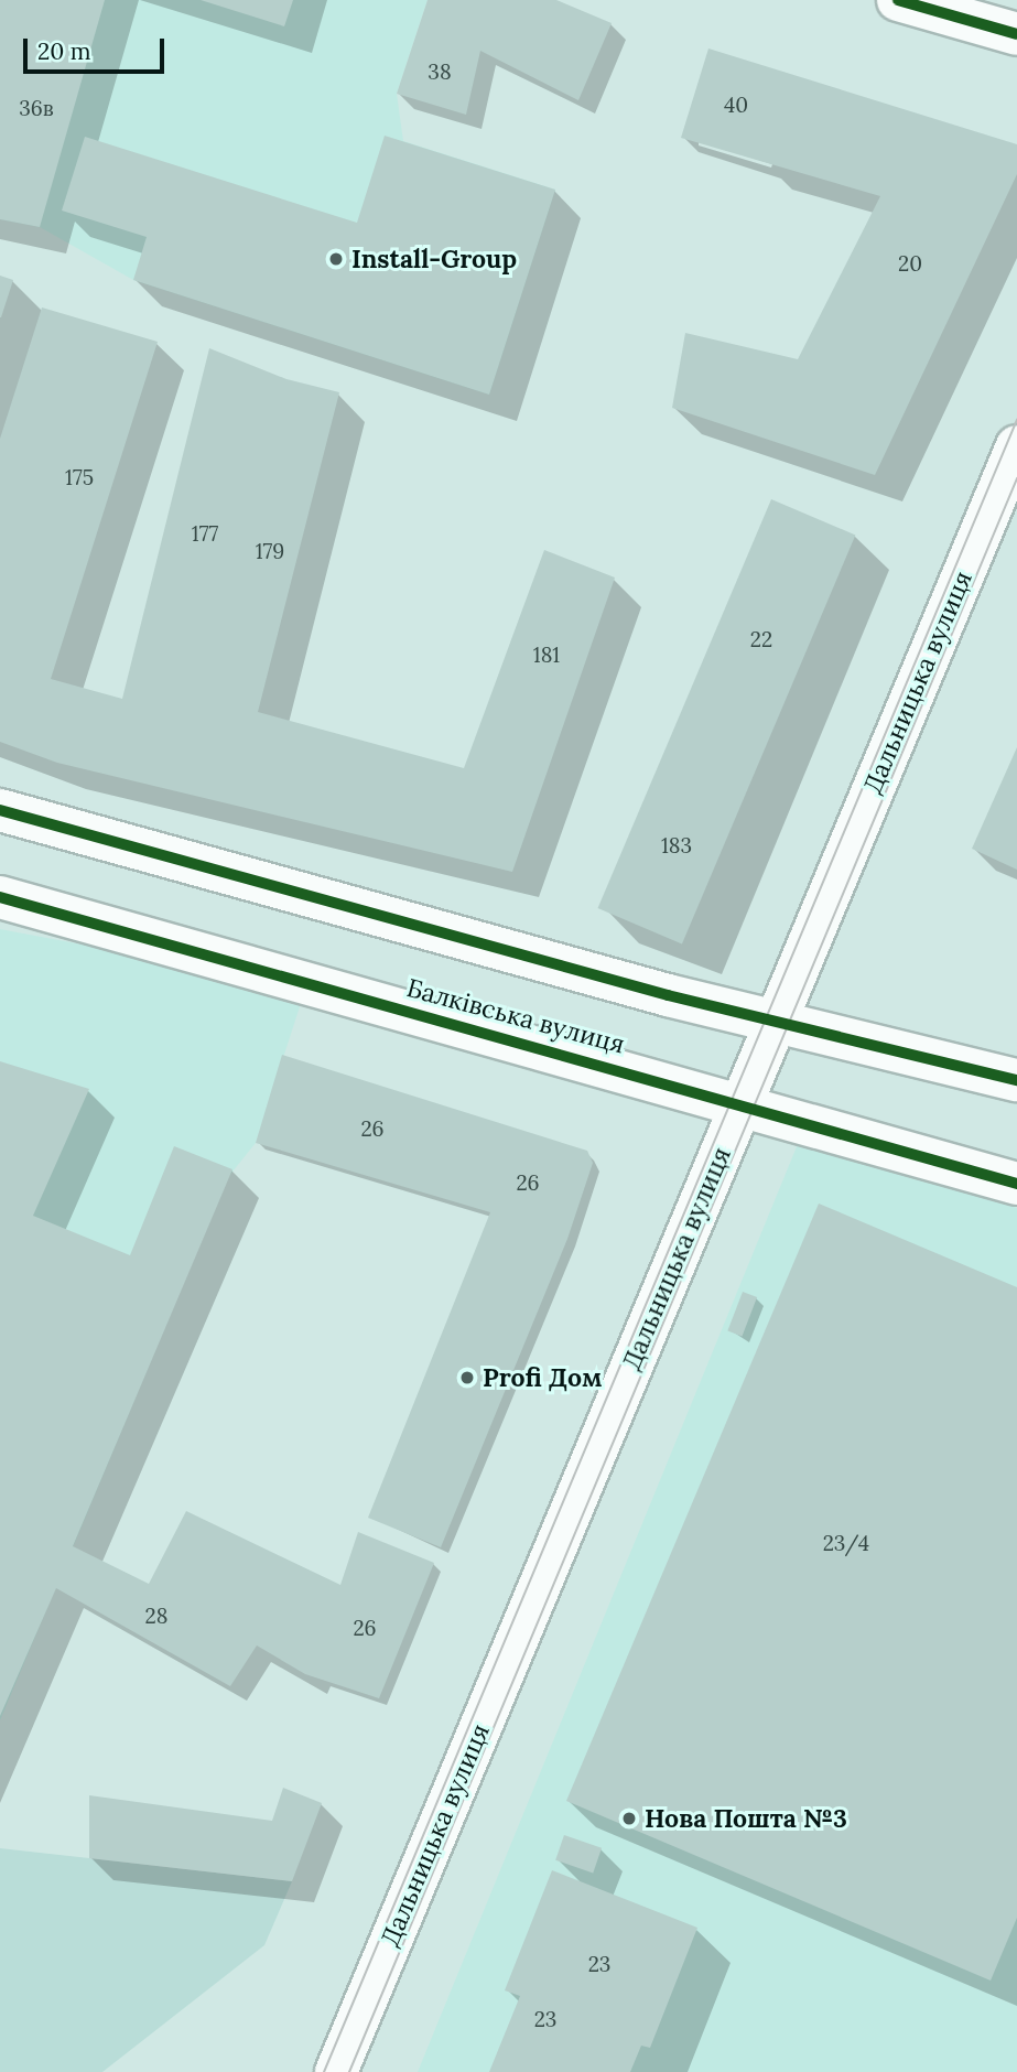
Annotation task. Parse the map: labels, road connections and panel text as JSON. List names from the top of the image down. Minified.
{"streets":{"main road":["Дальницька вулиця","Балківська вулиця"]},"crossings":[["Дальницька вулиця","Балківська вулиця"]],"places":["Install-Group","Profi Дом","Нова Пошта №3"],"house_numbers":["38","40","36в","20","175","177","179","22","181","183","26","26","23/4","28","26","23","23"],"scale_bar":"20 m"}
